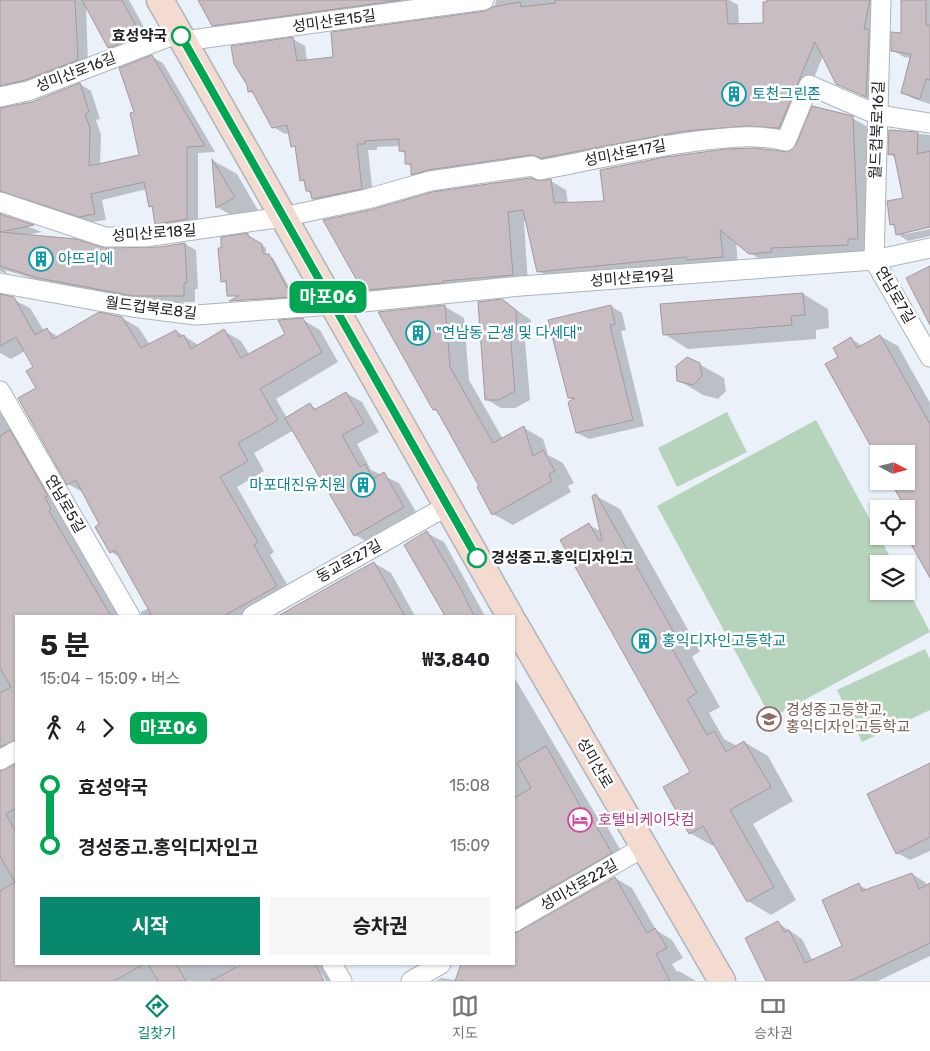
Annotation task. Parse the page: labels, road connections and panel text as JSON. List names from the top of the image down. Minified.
{"streets":{"street":["성미산로15길","성미산로16길","월드컵북로16길","성미산로17길","성미산로18길","성미산로19길","연남로7길","월드컵북로8길","연남로5길","동교로27길","성미산로","성미산로22길"]},"crossings":[["성미산로15길","성미산로16길"],["월드컵북로16길","성미산로17길"],["월드컵북로16길","성미산로19길"],["월드컵북로16길","연남로7길"],["성미산로17길","성미산로18길"],["성미산로19길","연남로7길"],["성미산로19길","월드컵북로8길"],["성미산로","성미산로22길"]],"places":{"other":["효성약국","경성중고.홍익디자인고"],"building":["토천그린존","아뜨리에","\"연남동 근생 및 다세대\"","마포대진유치원","홍익디자인고등학교"],"school or university":["경성중고등학교, 홍익디자인고등학교"],"hotel":["호텔비케이닷컴"]},"lines":["bus line 마포06"],"north":"right","page":{"on_map":"마포06","heading":["5 분","15:04 – 15:09 · 버스","₩3,840"],"legs":["4","마포06"],"list":[{"name":"효성약국","value":"15:08"},{"name":"경성중고.홍익디자인고","value":"15:09"}],"buttons":["시작","승차권"],"tabs":["길찾기","지도","승차권"]}}
